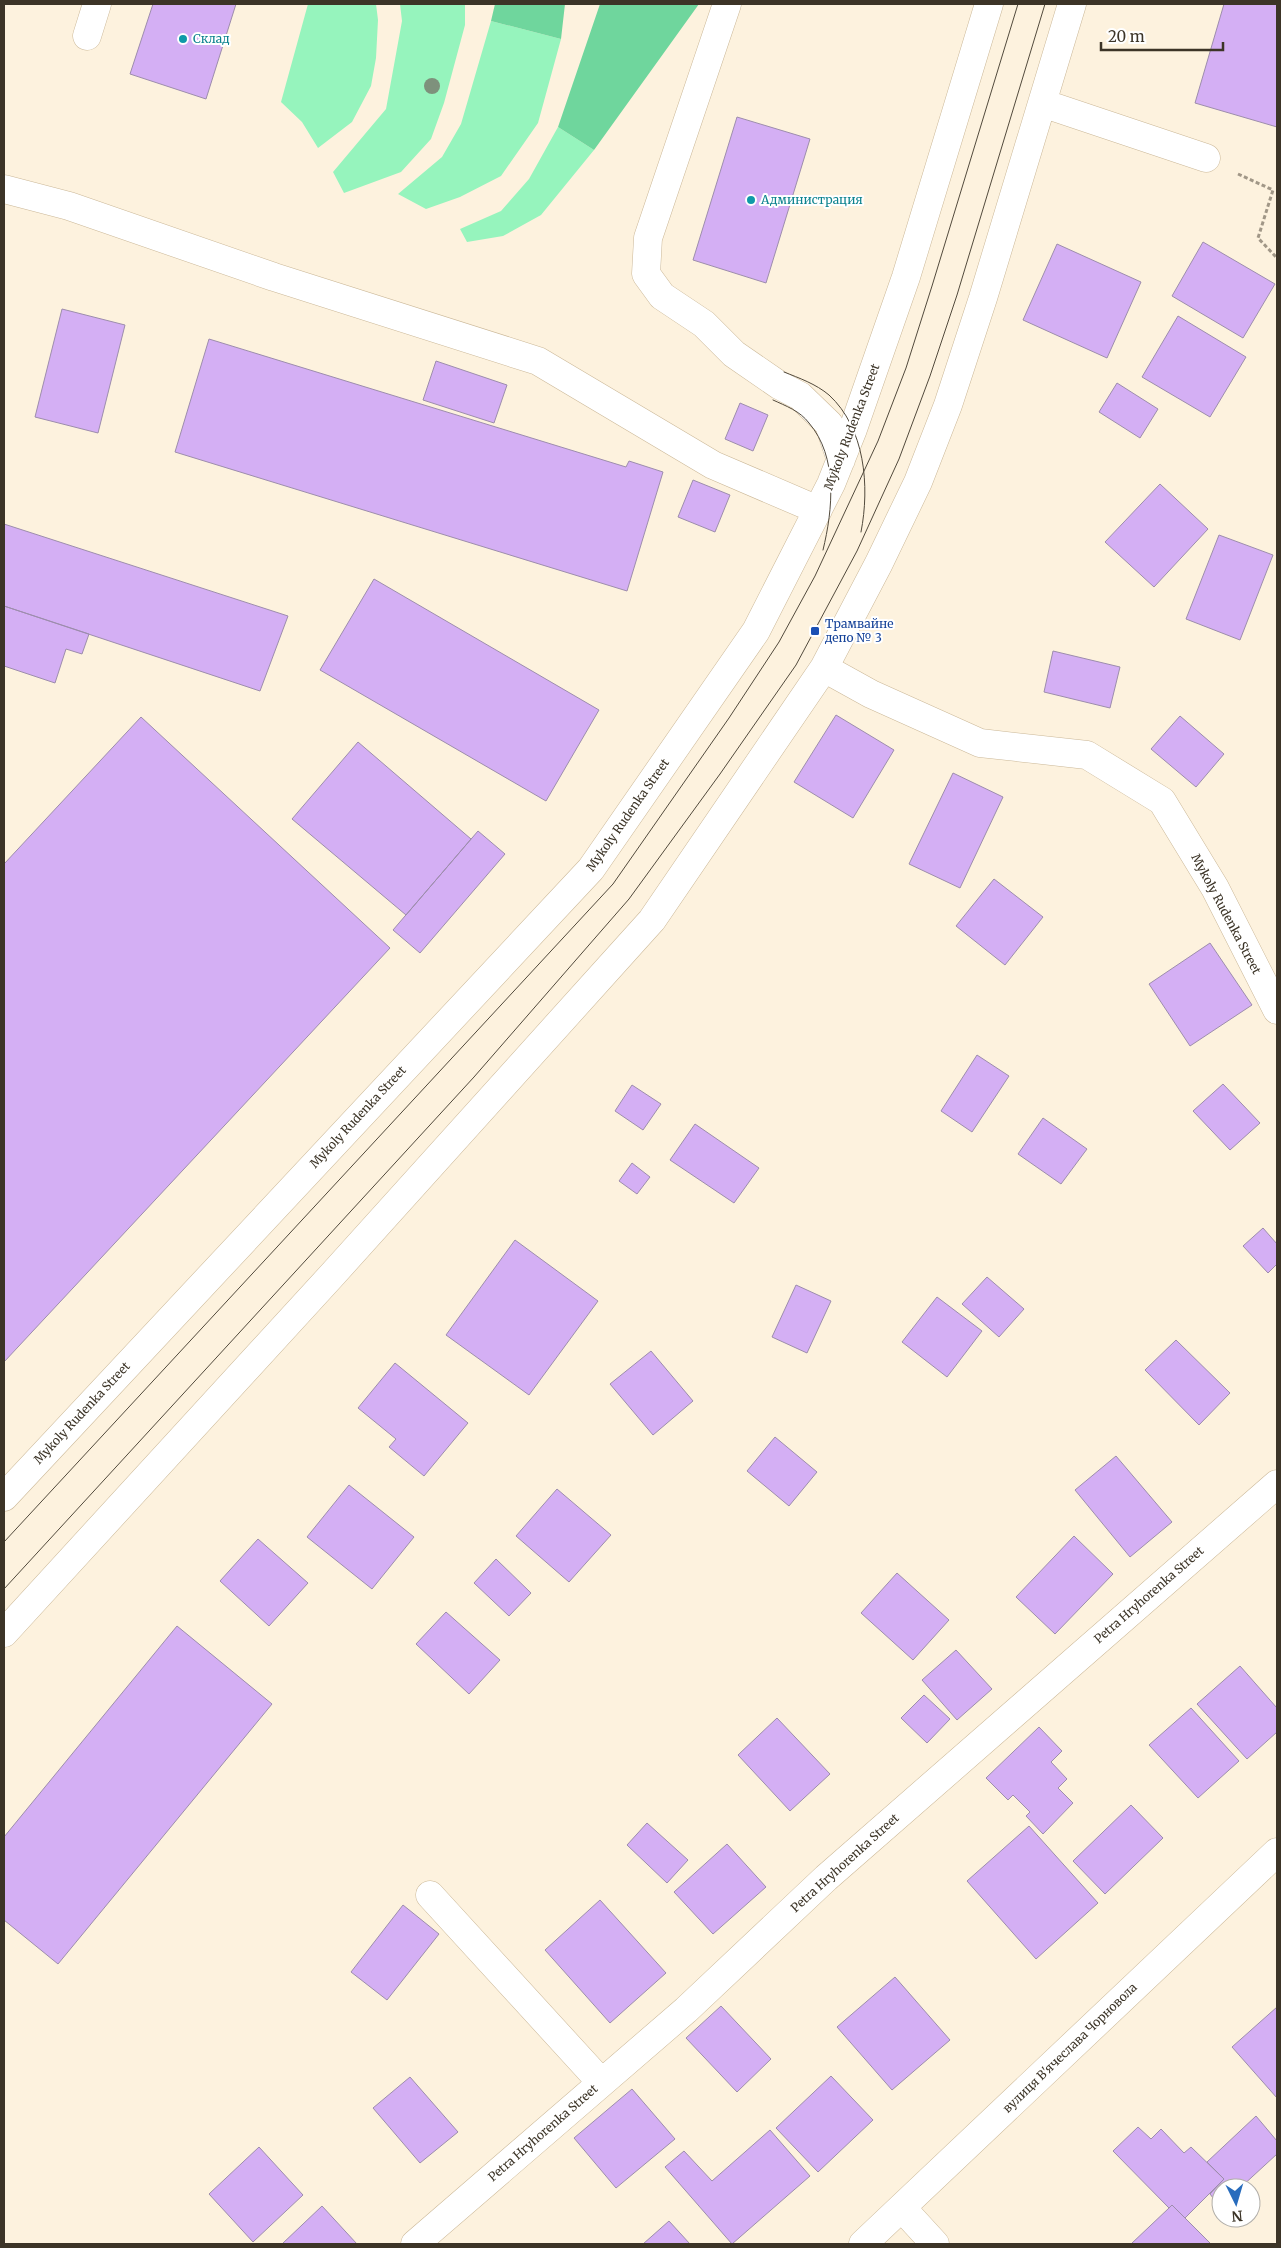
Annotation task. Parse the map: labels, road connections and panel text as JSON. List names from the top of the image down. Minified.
{"streets":{"street":["Mykoly Rudenka Street","Petra Hryhorenka Street","вулиця В'ячеслава Чорновола"]},"places":{"other":["Склад","Администрация"],"transit":["Трамвайне депо № 3"]},"scale_bar":"20 m","north":"bottom"}
